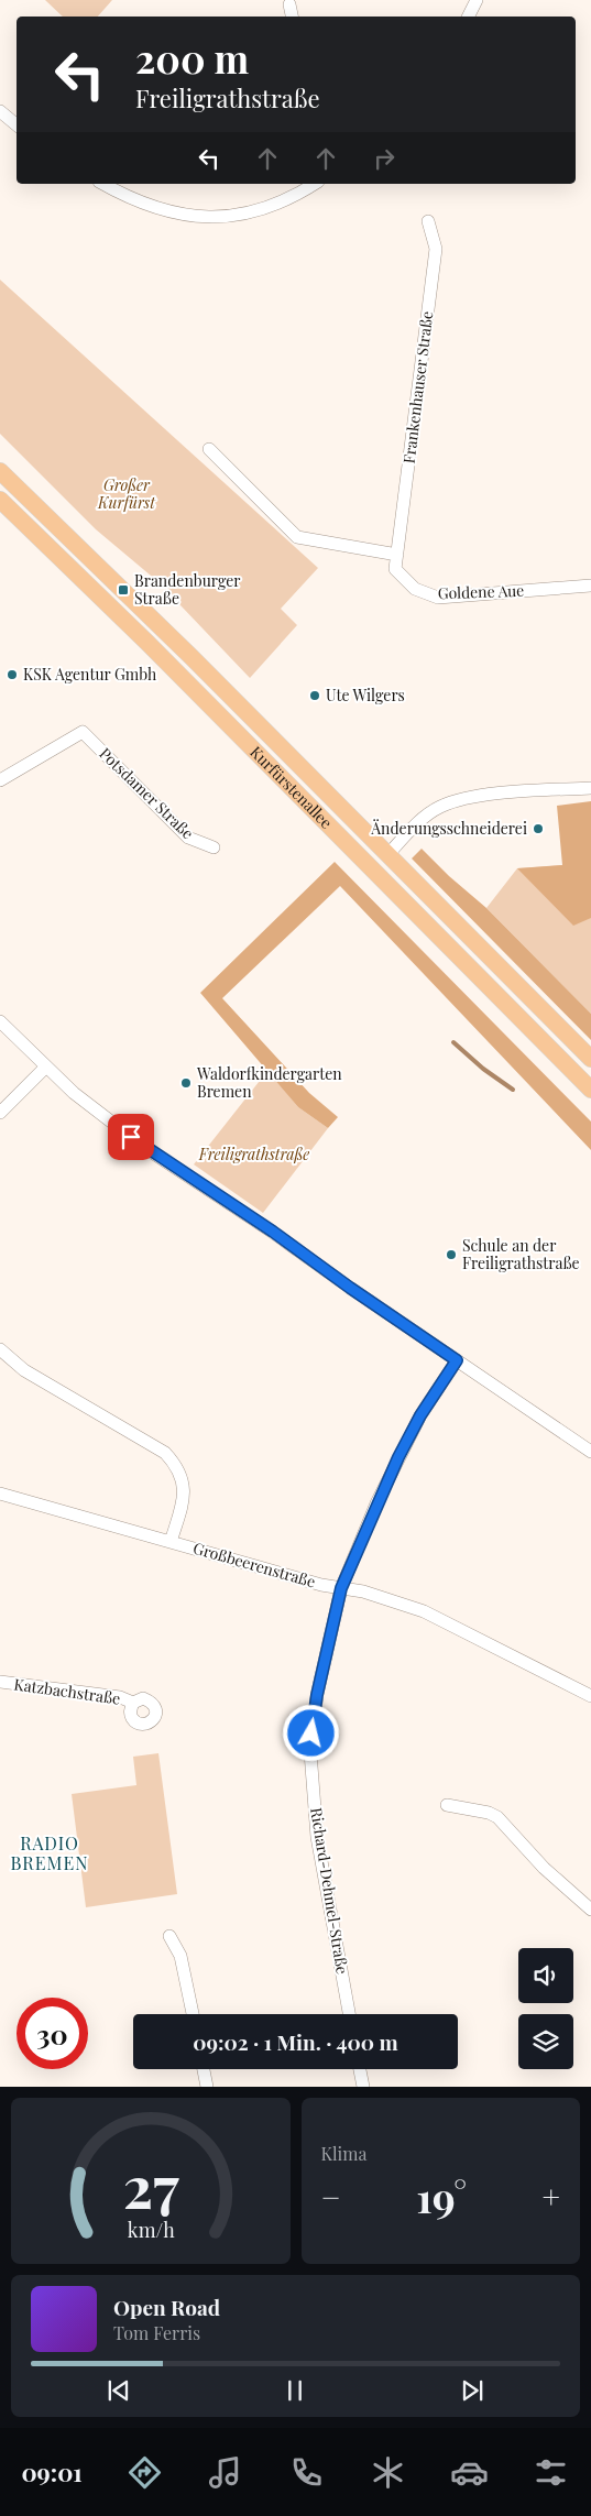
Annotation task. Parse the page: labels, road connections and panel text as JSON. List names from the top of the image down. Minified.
{"streets":{"main road":["Kurfürstenallee"],"street":["Frankenhauser Straße","Goldene Aue","Potsdamer Straße","Großbeerenstraße","Katzbachstraße","Richard-Dehmel-Straße"]},"crossings":[["Frankenhauser Straße","Goldene Aue"],["Großbeerenstraße","Richard-Dehmel-Straße"]],"districts":["RADIO BREMEN"],"parks":["Großer Kurfürst","Freiligrathstraße"],"places":{"transit":["Brandenburger Straße"],"other":["KSK Agentur Gmbh","Ute Wilgers","Änderungsschneiderei","Waldorfkindergarten Bremen","Schule an der Freiligrathstraße"]},"page":{"turn":["200 m","Freiligrathstraße"],"limit":"30","trip":"09:02 · 1 Min. · 400 m","tile":"Klima","heat":["−","19°","+"],"song":["Open Road","Tom Ferris"],"tabs":"09:01","gauge":["27","km/h"]}}
